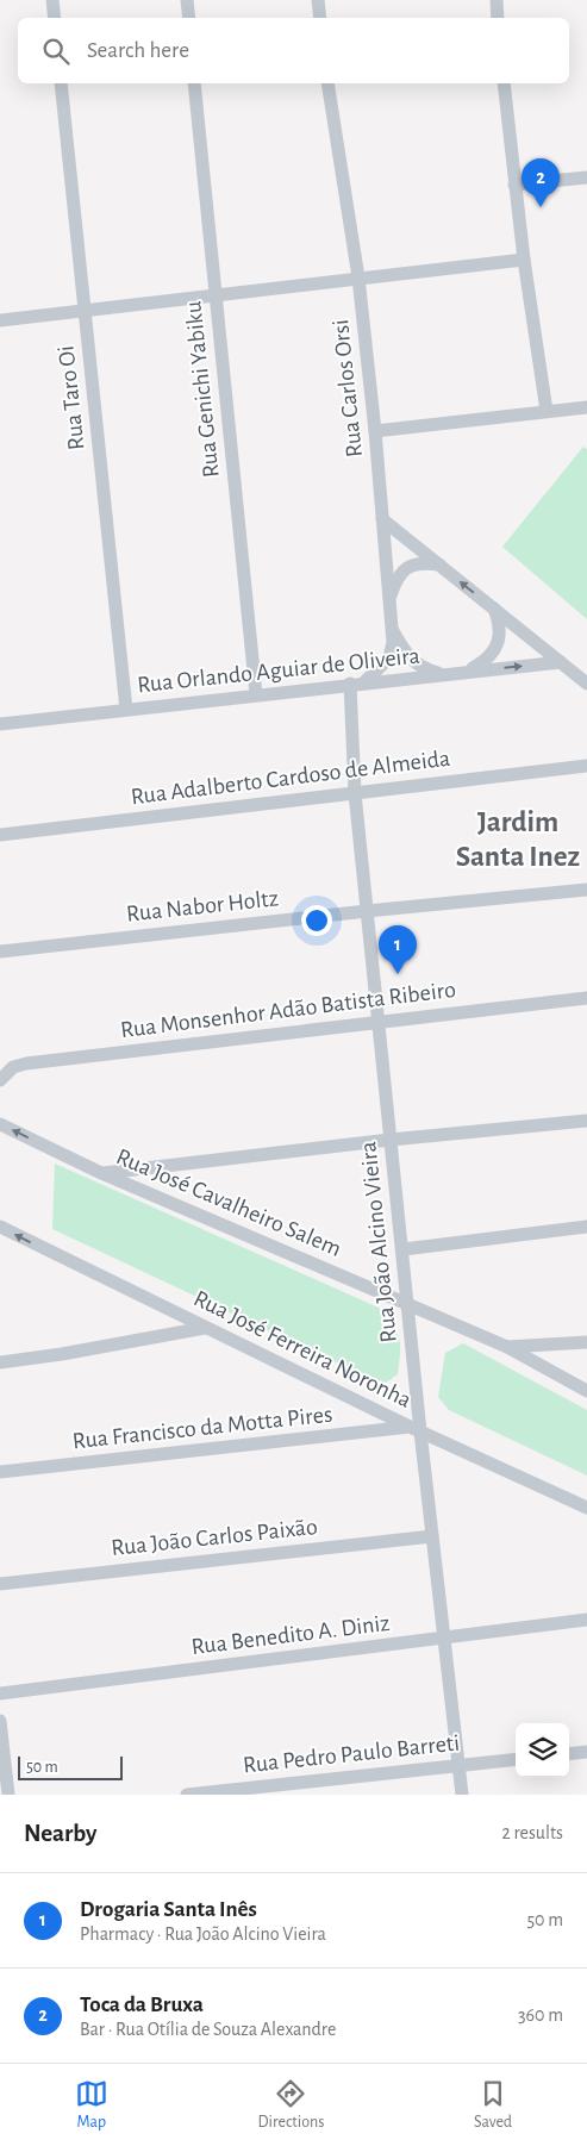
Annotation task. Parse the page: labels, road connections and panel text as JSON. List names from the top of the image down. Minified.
{"streets":{"street":["Rua Carlos Orsi","Rua Genichi Yabiku","Rua Taro Oi","Rua Orlando Aguiar de Oliveira","Rua Adalberto Cardoso de Almeida","Rua Nabor Holtz","Rua Monsenhor Adão Batista Ribeiro","Rua José Cavalheiro Salem","Rua João Alcino Vieira","Rua José Ferreira Noronha","Rua Francisco da Motta Pires","Rua João Carlos Paixão","Rua Benedito A. Diniz","Rua Pedro Paulo Barreti"]},"crossings":[["Rua Carlos Orsi","Rua Orlando Aguiar de Oliveira"],["Rua Genichi Yabiku","Rua Orlando Aguiar de Oliveira"],["Rua Taro Oi","Rua Orlando Aguiar de Oliveira"],["Rua Orlando Aguiar de Oliveira","Rua João Alcino Vieira"],["Rua Adalberto Cardoso de Almeida","Rua João Alcino Vieira"],["Rua Nabor Holtz","Rua João Alcino Vieira"],["Rua Monsenhor Adão Batista Ribeiro","Rua João Alcino Vieira"],["Rua José Cavalheiro Salem","Rua João Alcino Vieira"],["Rua João Alcino Vieira","Rua José Ferreira Noronha"],["Rua João Alcino Vieira","Rua Francisco da Motta Pires"],["Rua João Alcino Vieira","Rua João Carlos Paixão"],["Rua João Alcino Vieira","Rua Benedito A. Diniz"],["Rua João Alcino Vieira","Rua Pedro Paulo Barreti"],["Rua José Ferreira Noronha","Rua Francisco da Motta Pires"]],"one_way":["Rua José Ferreira Noronha"],"districts":["Jardim Santa Inez"],"scale_bar":"50 m","page":{"search":"Search here","pins":["2","1"],"scale":"50 m","heading":["Nearby","2 results"],"list":[{"mark":"1","name":"Drogaria Santa Inês","note":"Pharmacy · Rua João Alcino Vieira","value":"50 m"},{"mark":"2","name":"Toca da Bruxa","note":"Bar · Rua Otília de Souza Alexandre","value":"360 m"}],"nav":["Map","Directions","Saved"]}}
